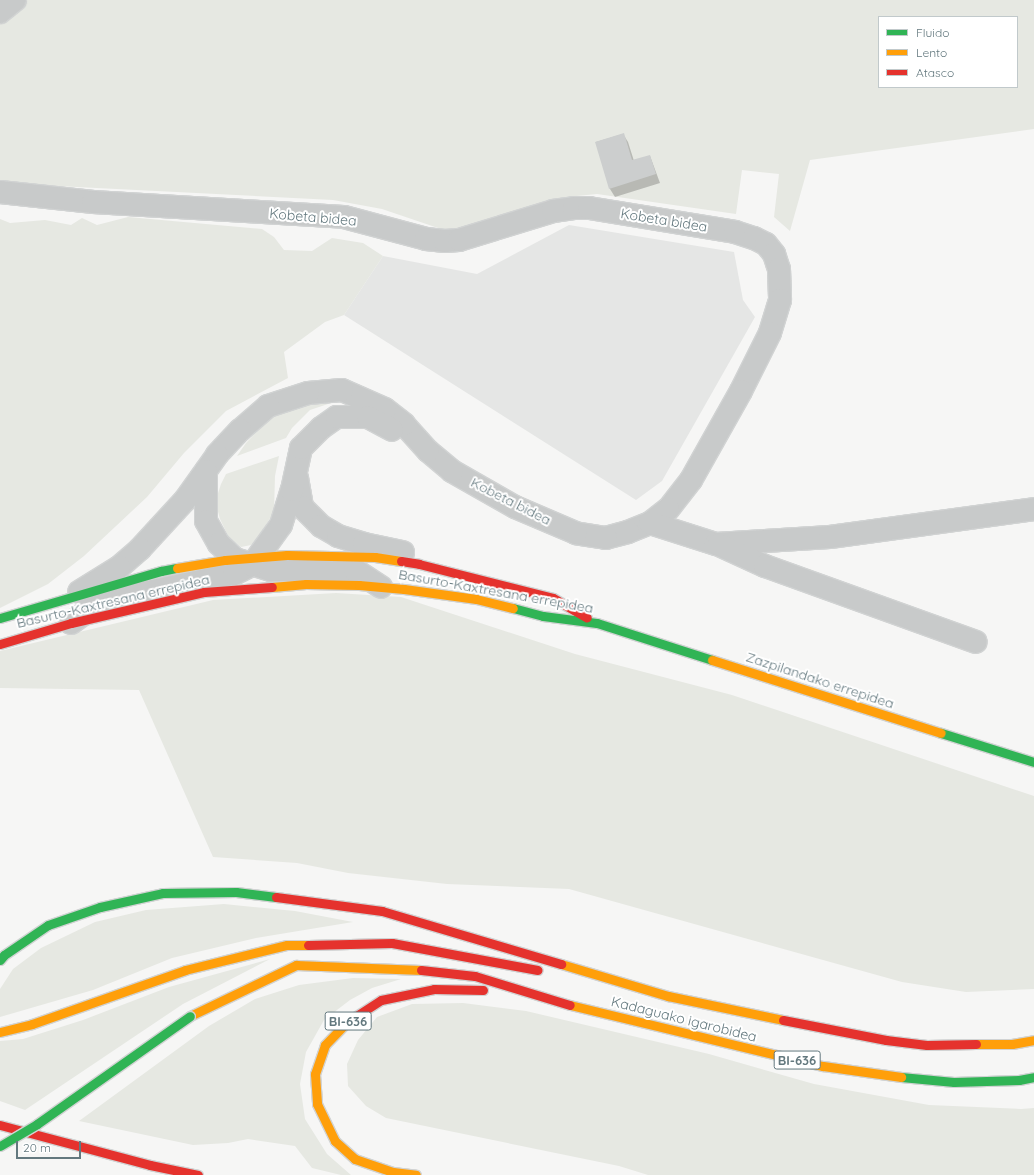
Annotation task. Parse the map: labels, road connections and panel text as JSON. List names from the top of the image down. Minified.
{"streets":{"main road":["Basurto-Kaxtresana errepidea","Zazpilandako errepidea","Kadaguako igarobidea","BI-636"],"street":["Kobeta bidea"]},"crossings":[["Basurto-Kaxtresana errepidea","Zazpilandako errepidea"],["Kadaguako igarobidea","BI-636"]],"legend":["Fluido","Lento","Atasco"],"scale_bar":"20 m"}
